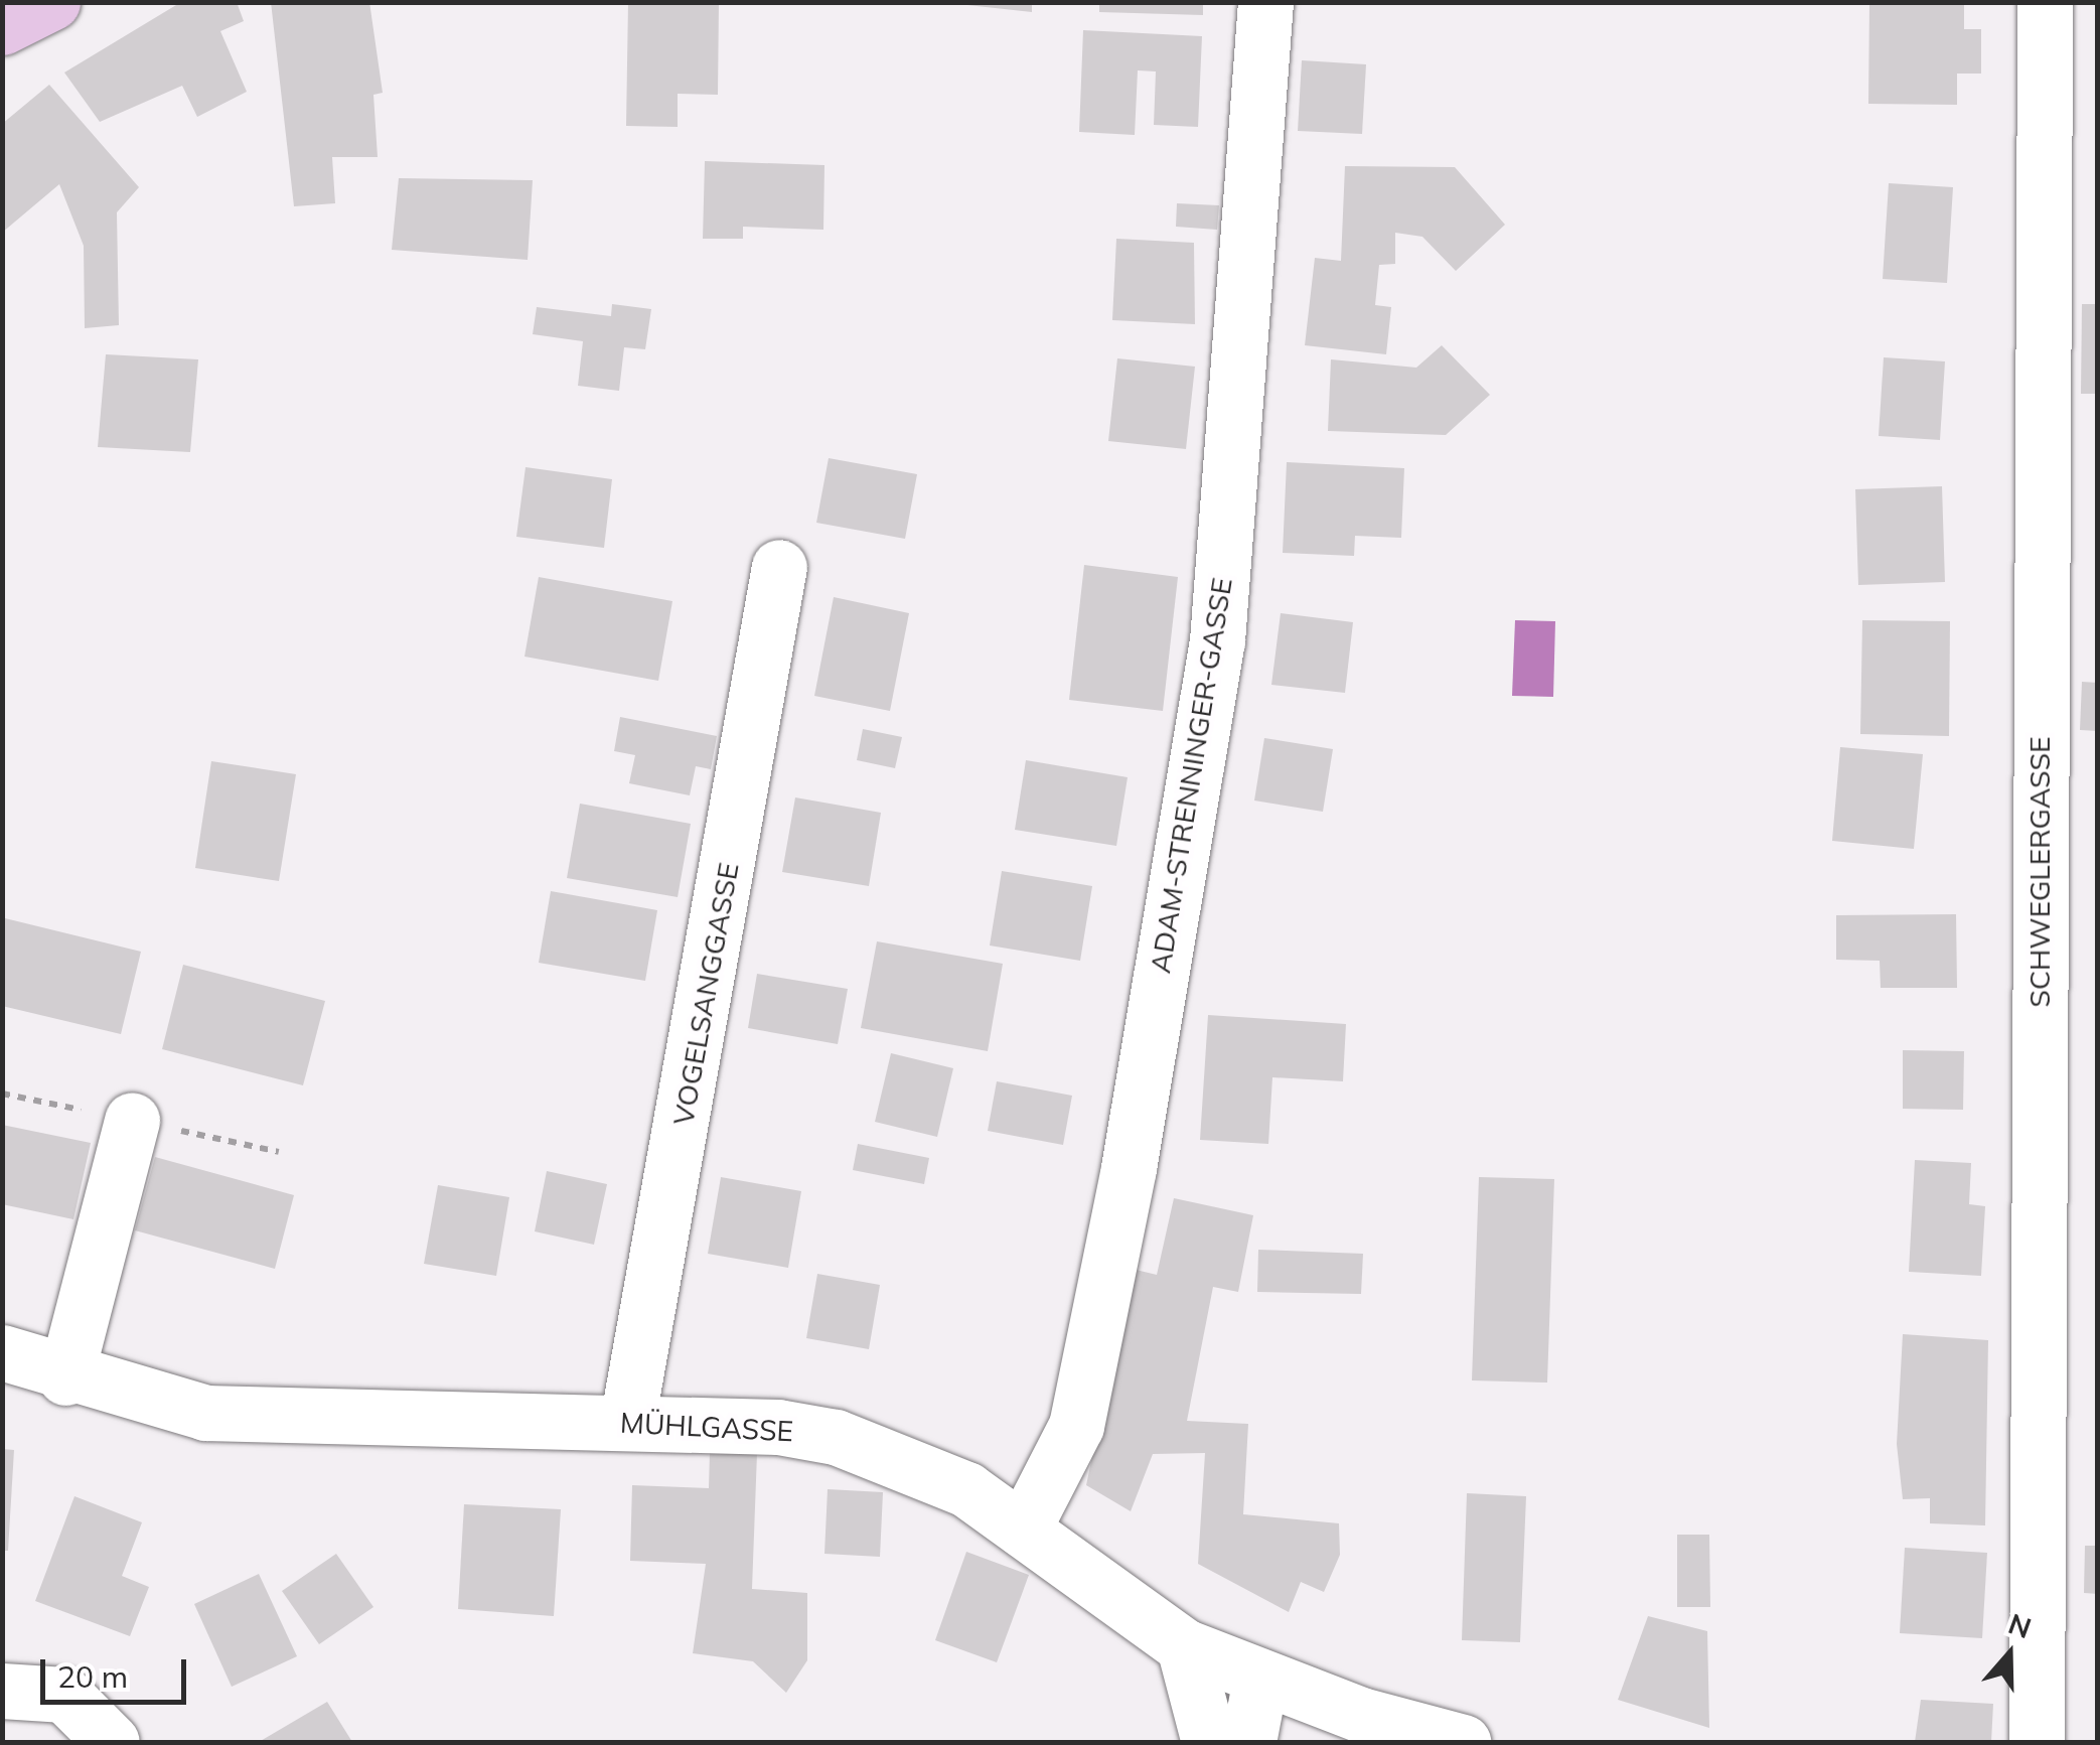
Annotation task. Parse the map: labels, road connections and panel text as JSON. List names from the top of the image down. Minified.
{"streets":{"street":["ADAM-STRENNINGER-GASSE","SCHWEGLERGASSE","VOGELSANGGASSE","MÜHLGASSE"]},"crossings":[["ADAM-STRENNINGER-GASSE","MÜHLGASSE"],["VOGELSANGGASSE","MÜHLGASSE"]],"scale_bar":"20 m","north":"top"}
